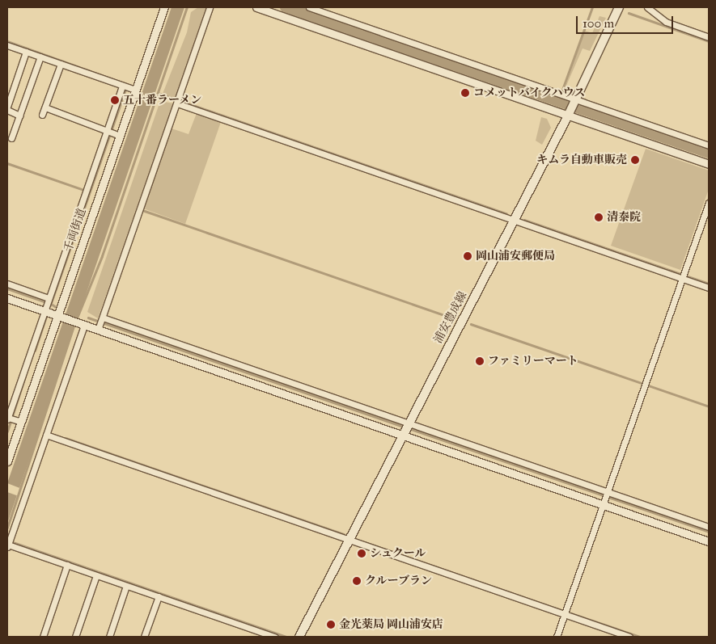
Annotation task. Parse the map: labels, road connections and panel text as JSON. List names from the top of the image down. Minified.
{"streets":{"main road":["浦安豊成線"],"street":["千両街道"]},"places":["コメットバイクハウス","五十番ラーメン","キムラ自動車販売","清泰院","岡山浦安郵便局","ファミリーマート","シュクール","クルーブラン","金光薬局 岡山浦安店"],"scale_bar":"100 m"}
